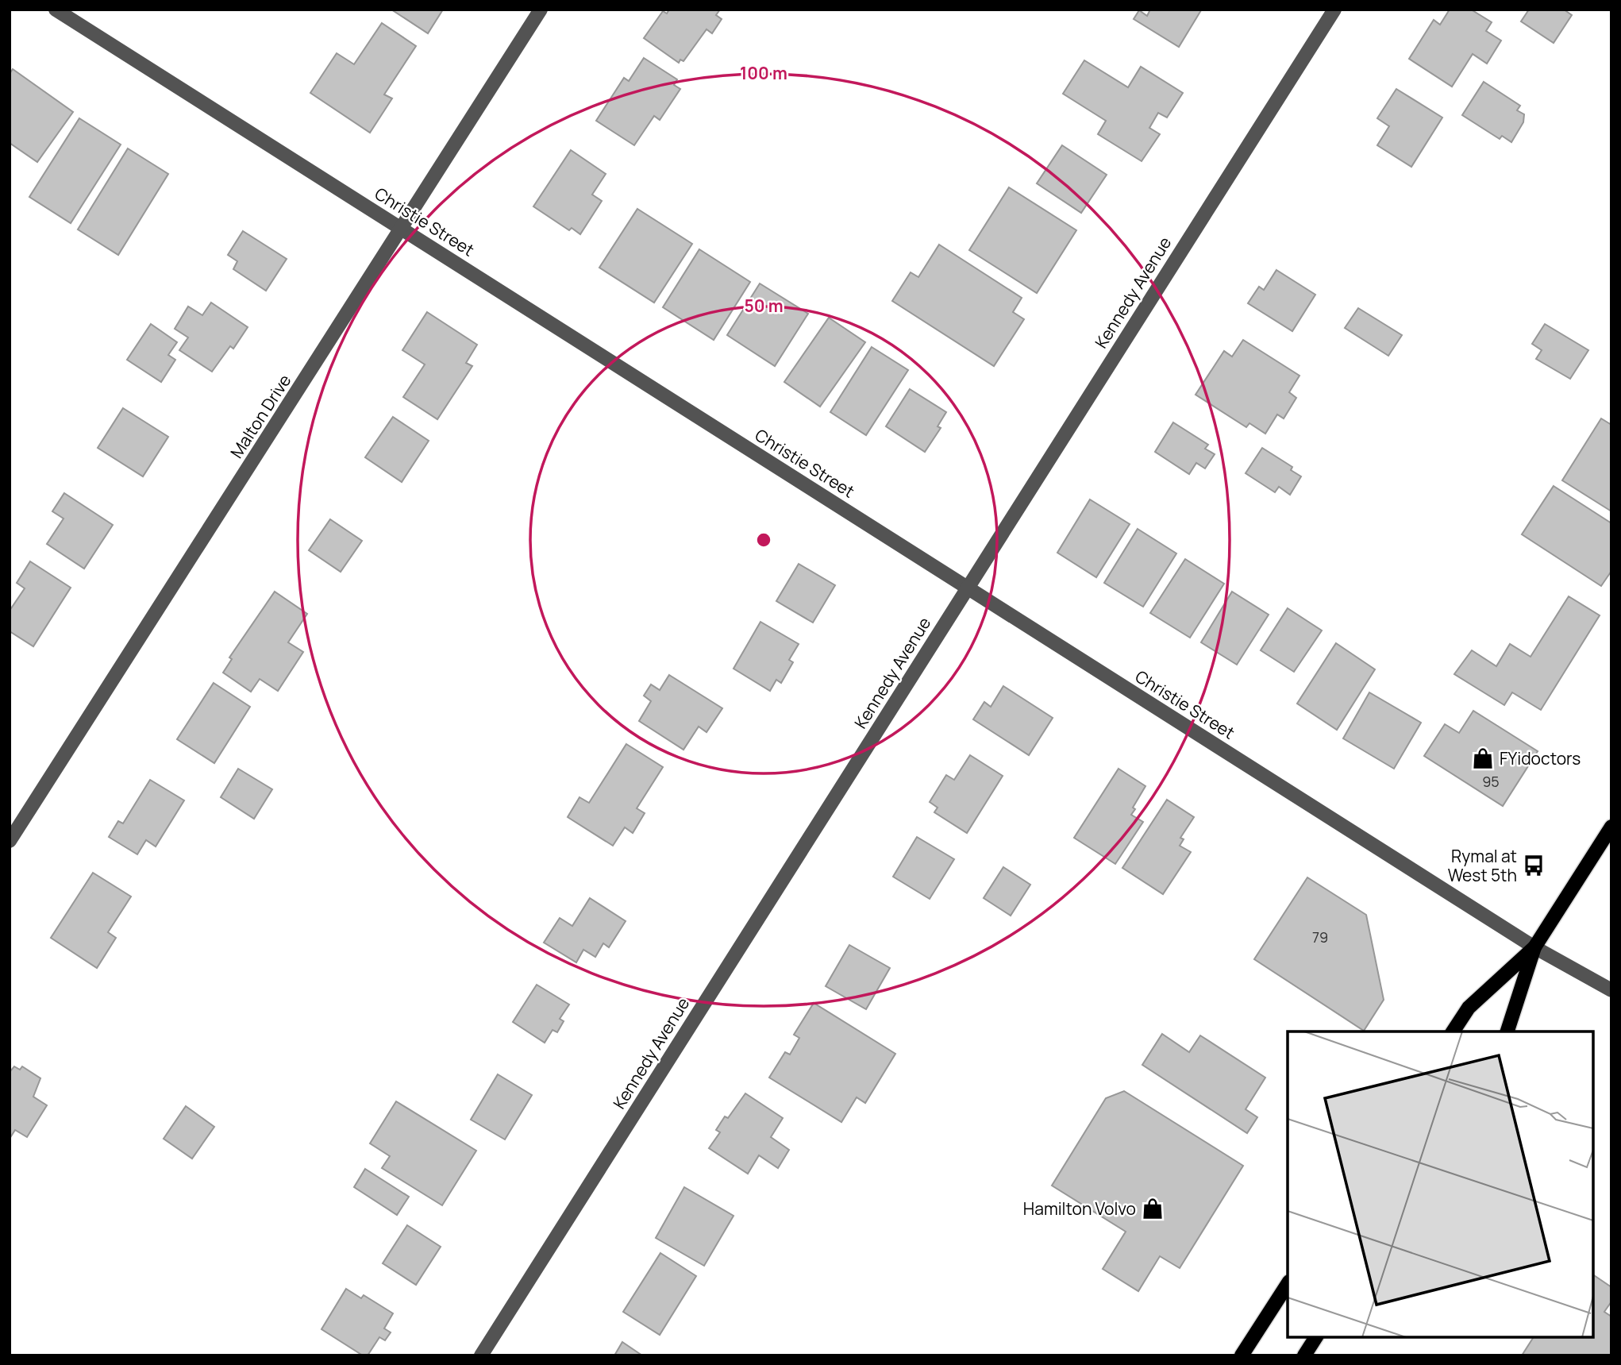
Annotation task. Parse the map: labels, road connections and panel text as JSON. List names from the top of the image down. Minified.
{"streets":{"street":["Christie Street","Kennedy Avenue","Malton Drive"]},"crossings":[["Christie Street","Kennedy Avenue"],["Christie Street","Malton Drive"]],"places":{"shop":["FYidoctors","Hamilton Volvo"],"bus stop":["Rymal at West 5th"]},"house_numbers":["95","79"],"rings":["100 m","50 m"]}
